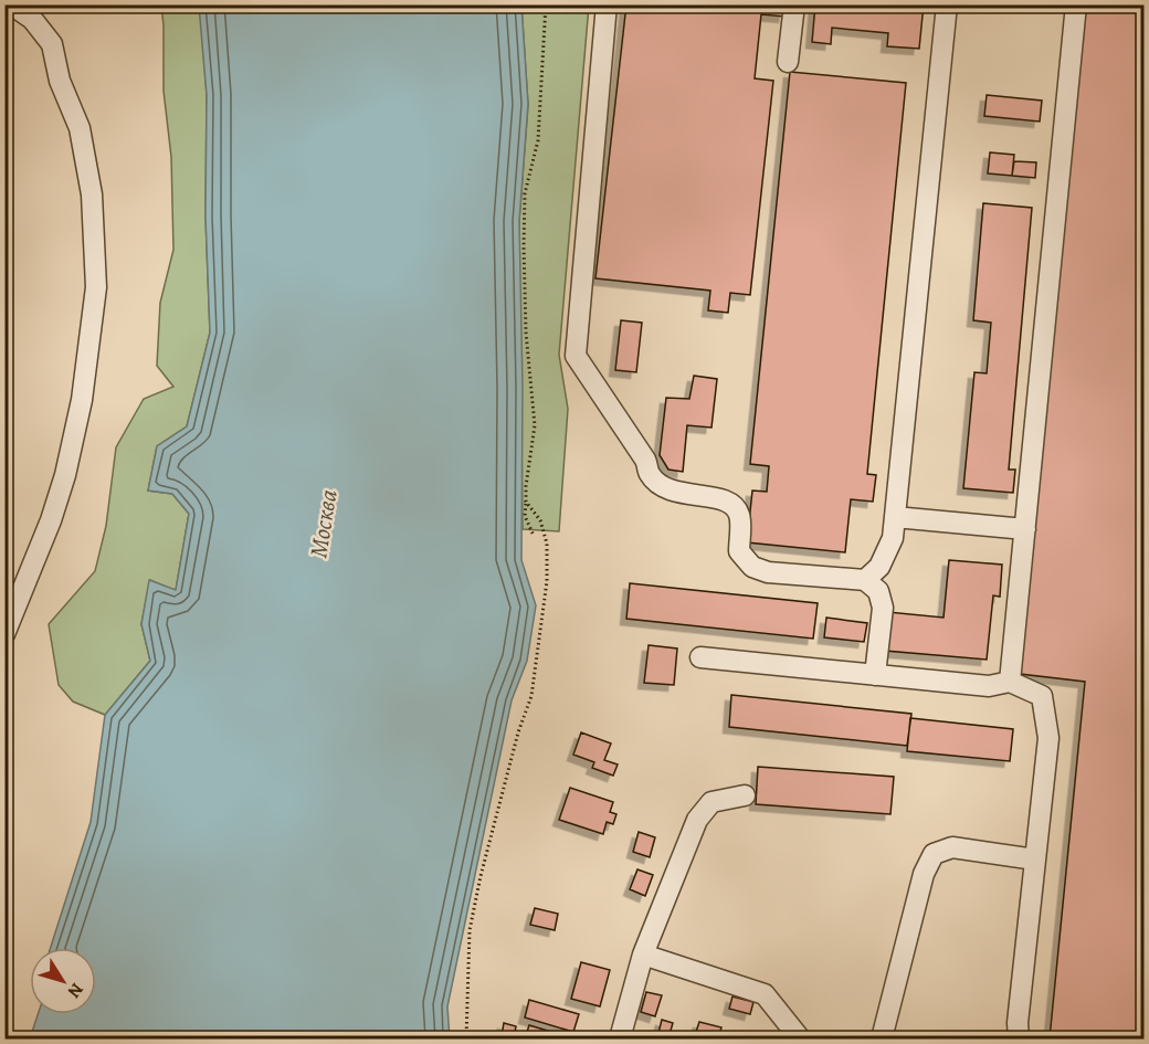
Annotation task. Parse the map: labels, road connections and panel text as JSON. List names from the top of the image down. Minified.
{"water":["Москва"],"north":"bottom right"}
